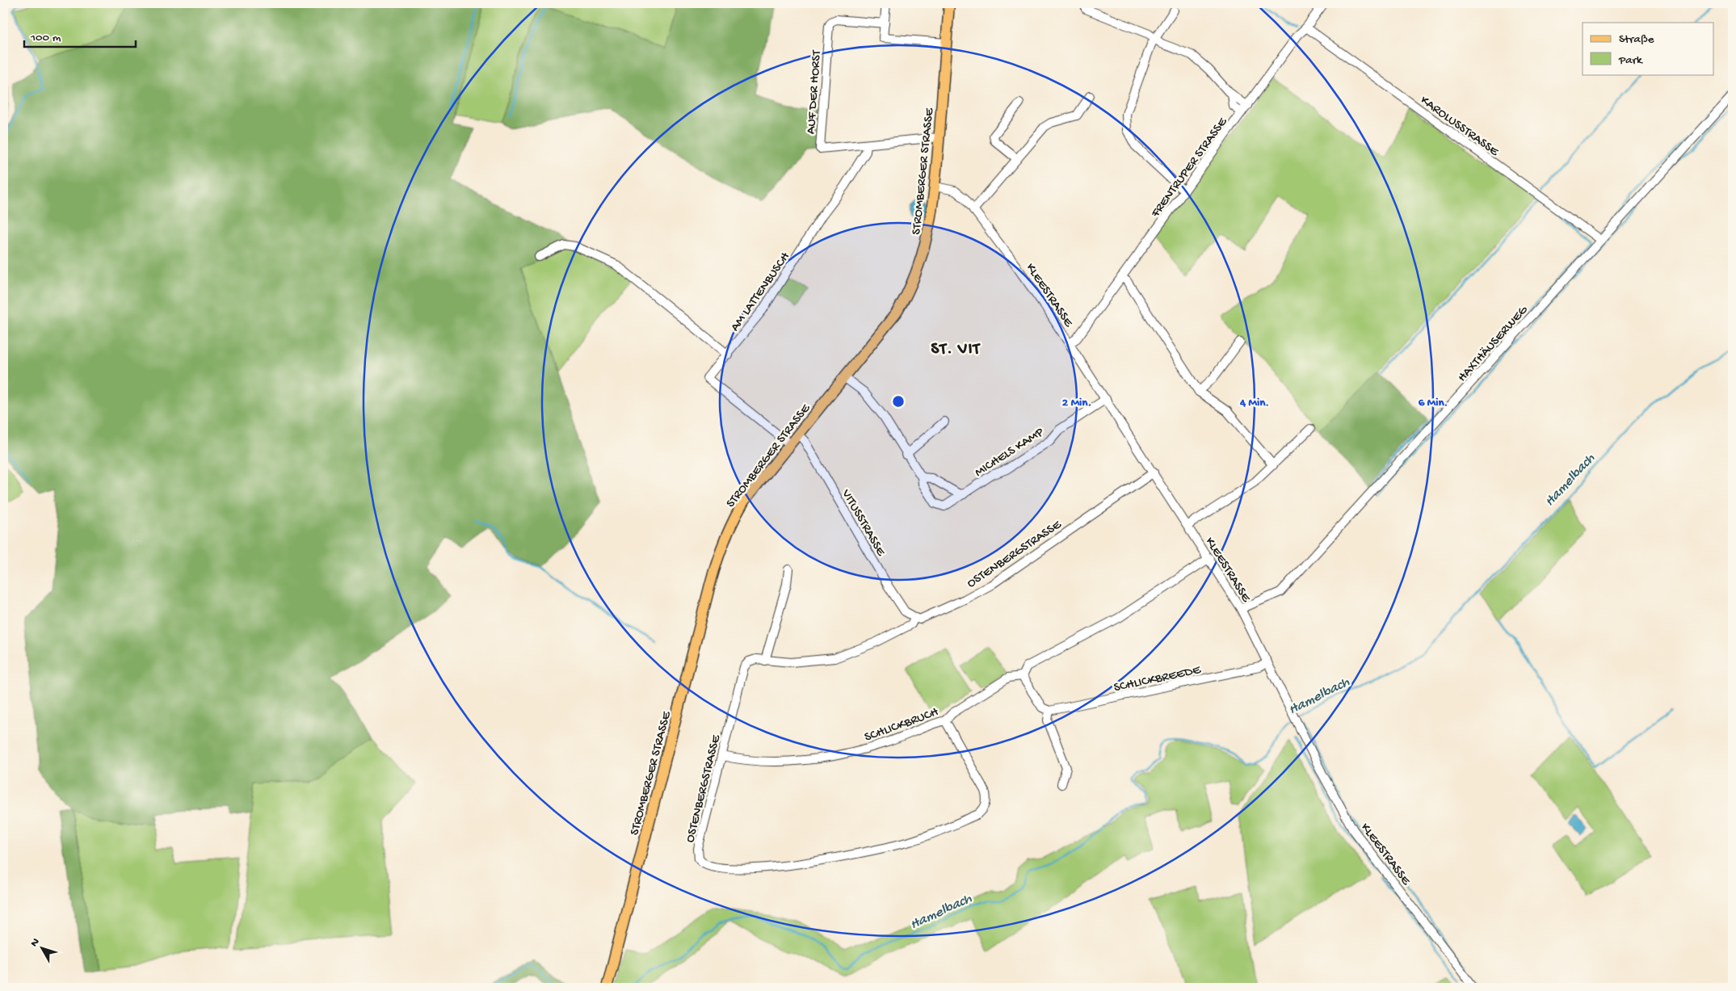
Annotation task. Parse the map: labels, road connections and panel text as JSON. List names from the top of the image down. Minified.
{"streets":{"main road":["STROMBERGER STRASSE"],"street":["AUF DER HORST","KAROLUSSTRASSE","FRENTRUPER STRASSE","AM LATTENBUSCH","KLEESTRASSE","HAXTHÄUSERWEG","MICHELS KAMP","VITUSSTRASSE","OSTENBERGSTRASSE","SCHLICKBREEDE","SCHLICKBRUCH"]},"crossings":[["AUF DER HORST","STROMBERGER STRASSE"],["AUF DER HORST","AM LATTENBUSCH"],["KAROLUSSTRASSE","FRENTRUPER STRASSE"],["KAROLUSSTRASSE","HAXTHÄUSERWEG"],["FRENTRUPER STRASSE","KLEESTRASSE"],["STROMBERGER STRASSE","AM LATTENBUSCH"],["STROMBERGER STRASSE","KLEESTRASSE"],["STROMBERGER STRASSE","MICHELS KAMP"],["STROMBERGER STRASSE","VITUSSTRASSE"],["KLEESTRASSE","HAXTHÄUSERWEG"],["KLEESTRASSE","MICHELS KAMP"],["KLEESTRASSE","OSTENBERGSTRASSE"],["KLEESTRASSE","SCHLICKBREEDE"],["VITUSSTRASSE","OSTENBERGSTRASSE"],["OSTENBERGSTRASSE","SCHLICKBRUCH"]],"districts":["ST. VIT"],"water":["Hamelbach"],"legend":["Straße","Park"],"scale_bar":"100 m","north":"top left","rings":["2 Min.","4 Min.","6 Min."]}
